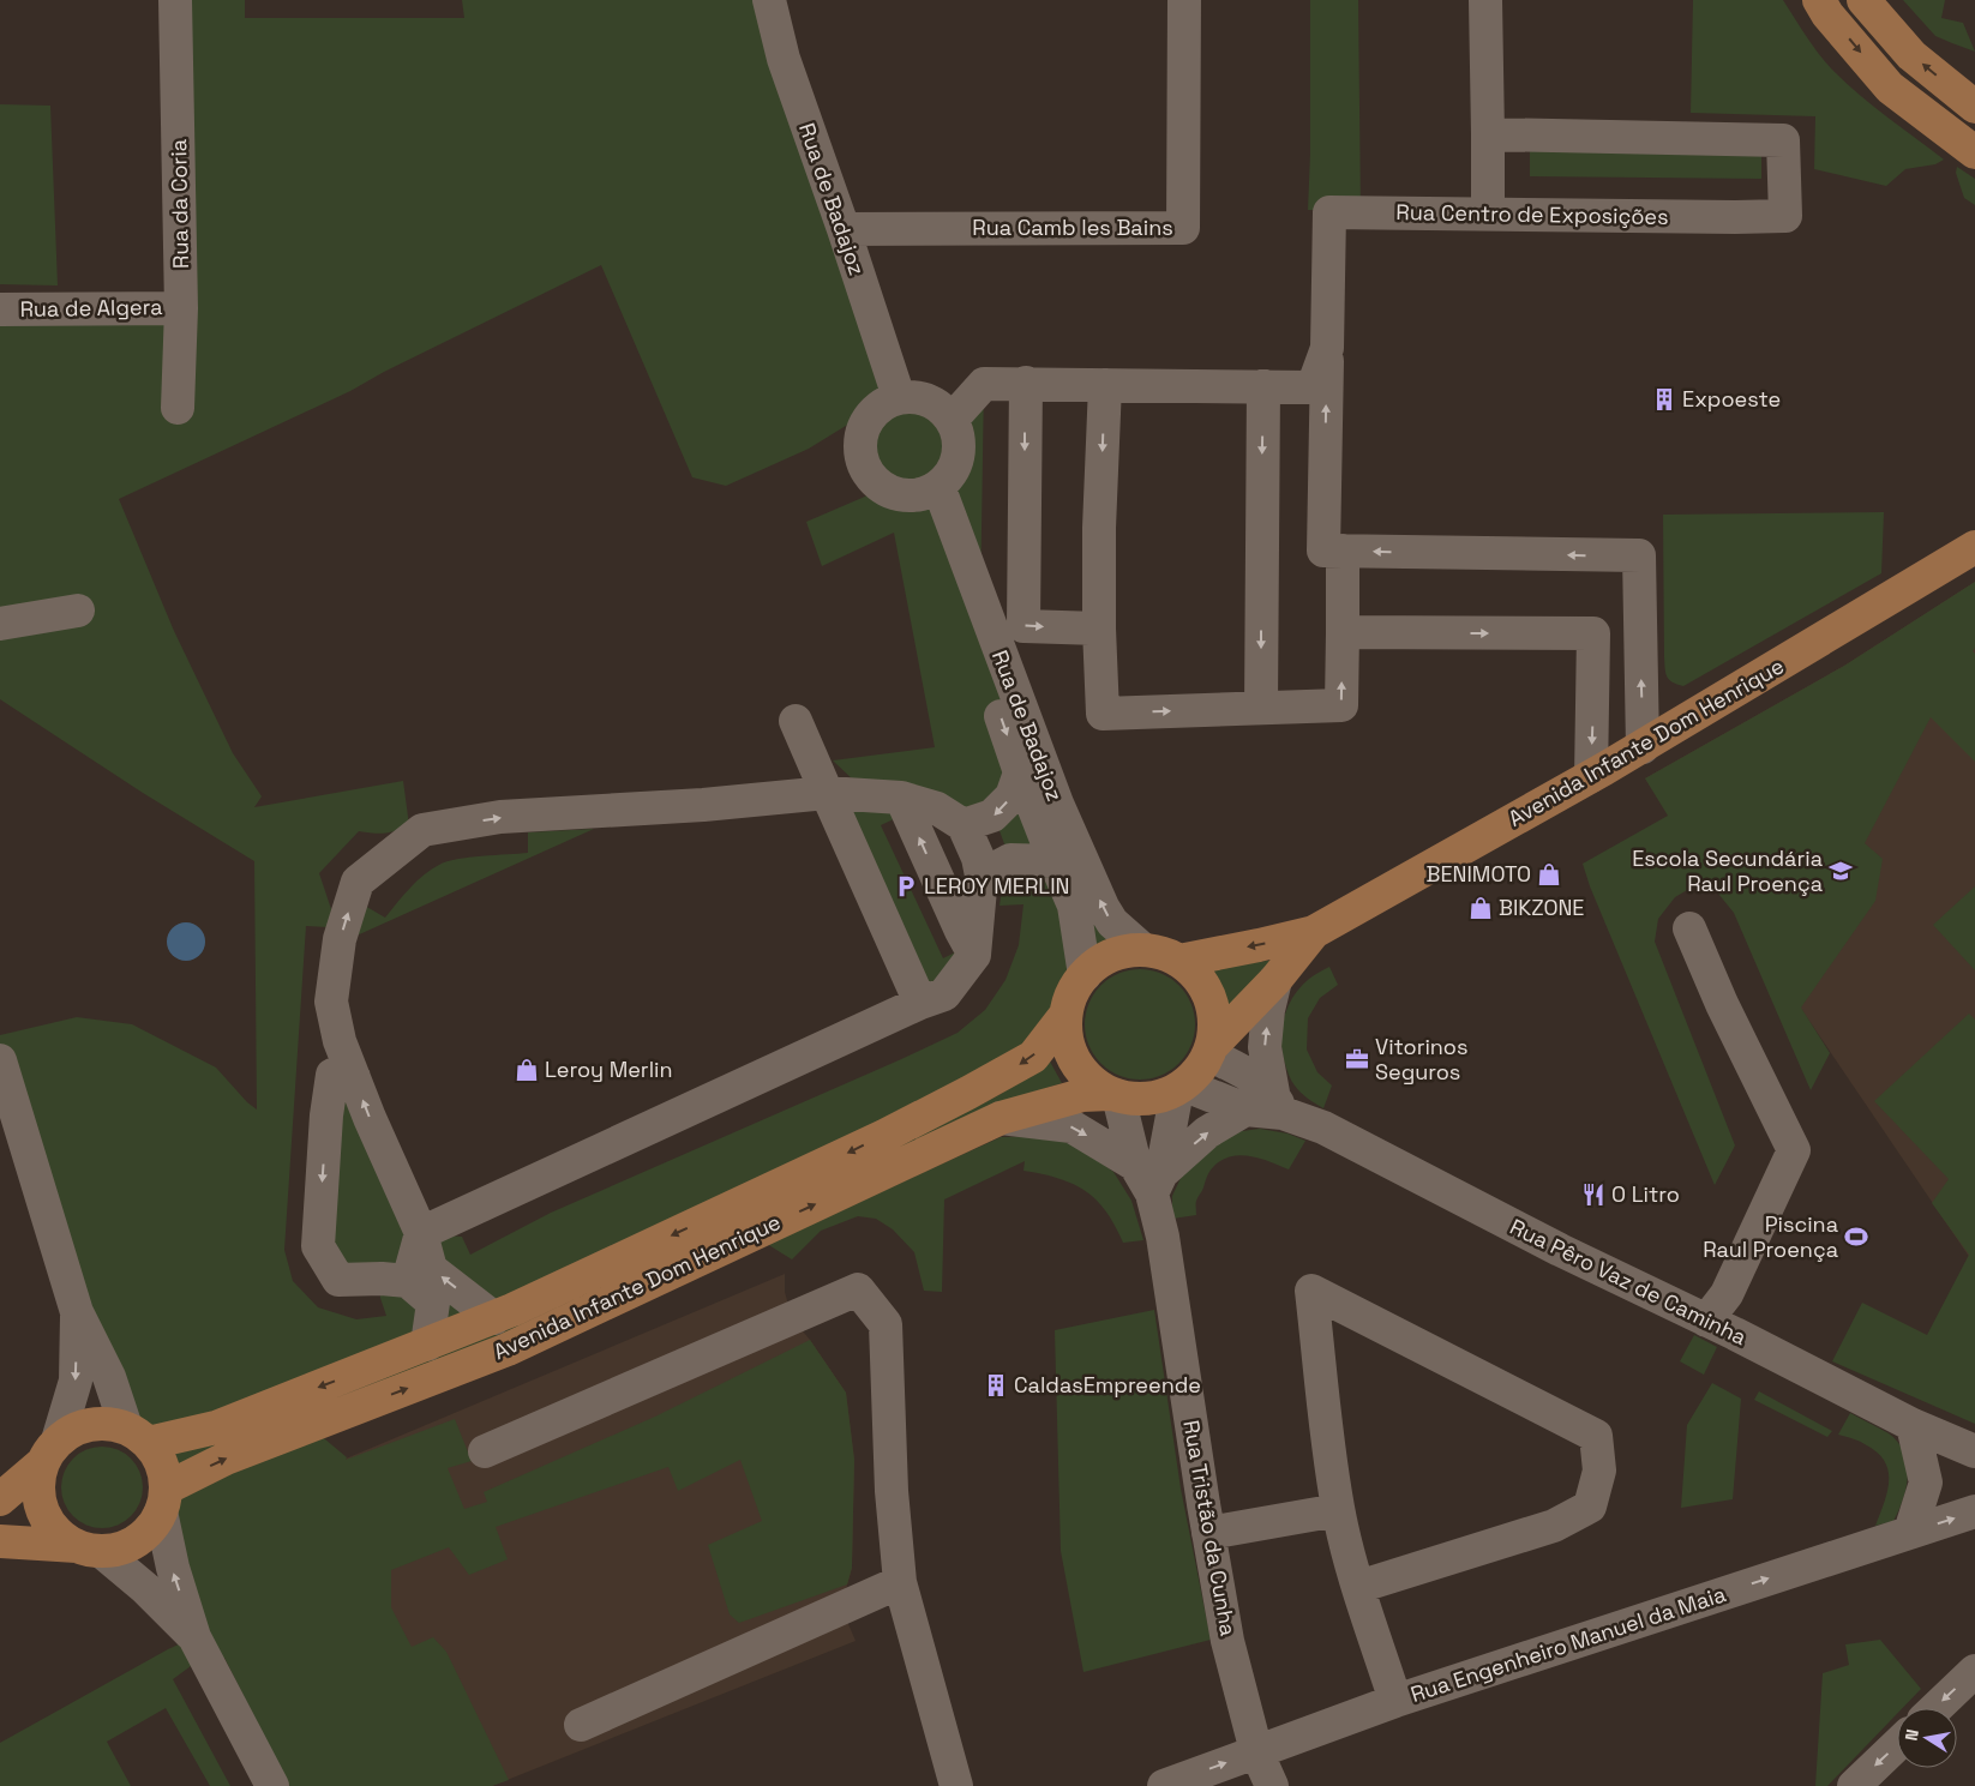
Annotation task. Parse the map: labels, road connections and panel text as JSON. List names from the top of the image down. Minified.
{"streets":{"main road":["Avenida Infante Dom Henrique"],"street":["Rua de Badajoz","Rua da Coria","Rua Centro de Exposições","Rua Camb les Bains","Rua de Algera","Rua Pêro Vaz de Caminha","Rua Tristão da Cunha","Rua Engenheiro Manuel da Maia"]},"crossings":[["Rua de Badajoz","Rua Centro de Exposições"],["Rua de Badajoz","Rua Camb les Bains"],["Rua de Badajoz","Avenida Infante Dom Henrique"],["Rua de Badajoz","Rua Tristão da Cunha"],["Rua da Coria","Rua de Algera"],["Avenida Infante Dom Henrique","Rua Tristão da Cunha"],["Rua Tristão da Cunha","Rua Engenheiro Manuel da Maia"]],"one_way":["Rua Engenheiro Manuel da Maia"],"places":{"building":["Expoeste","CaldasEmpreende"],"school or university":["Escola Secundária Raul Proença"],"shop":["BENIMOTO","BIKZONE","Leroy Merlin"],"parking":["LEROY MERLIN"],"office":["Vitorinos Seguros"],"restaurant":["O Litro"],"sports":["Piscina Raul Proença"]},"north":"left"}
